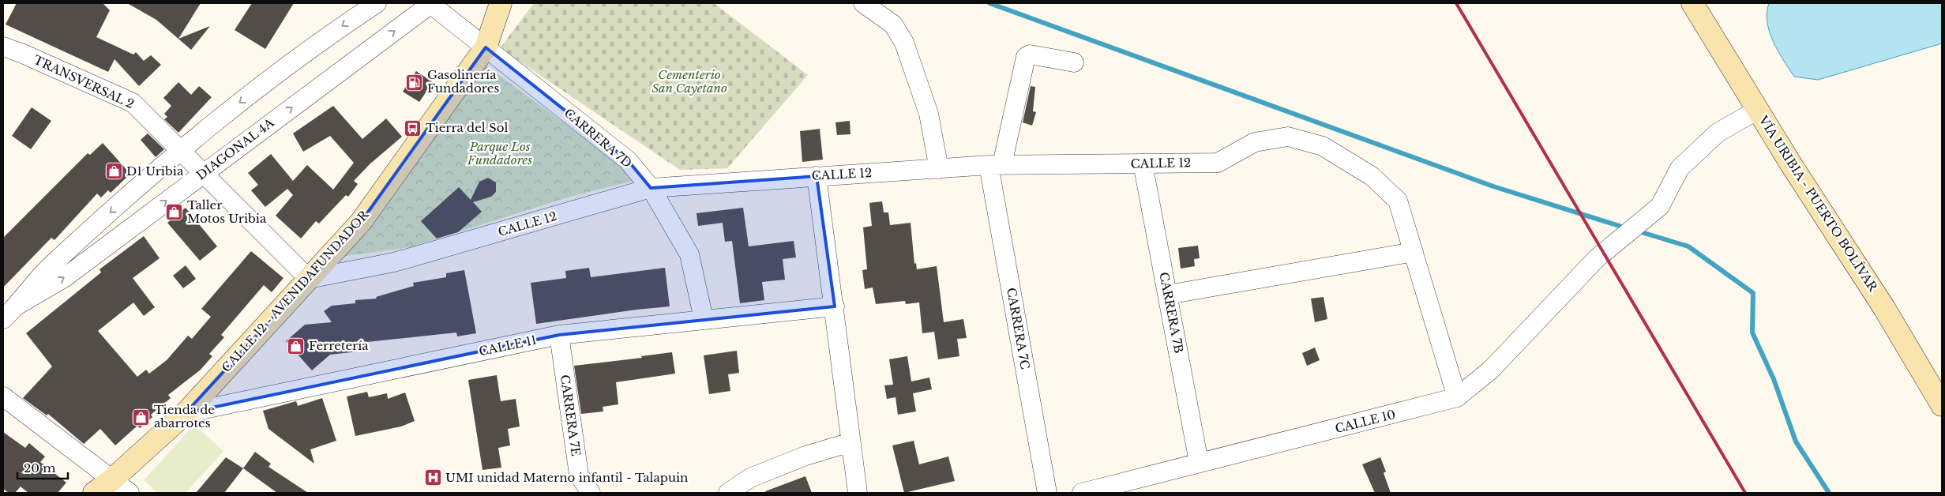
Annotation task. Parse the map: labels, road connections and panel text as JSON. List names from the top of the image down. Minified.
{"streets":{"street":["TRANSVERSAL 2","CARRERA 7D","DIAGONAL 4A","CALLE 12","VÍA URIBIA - PUERTO BOLÍVAR","CALLE 12 - AVENIDAFUNDADOR","CARRERA 7B","CARRERA 7C","CALLE 11","CARRERA 7E","CALLE 10"]},"crossings":[["TRANSVERSAL 2","DIAGONAL 4A"],["TRANSVERSAL 2","CALLE 12"],["TRANSVERSAL 2","CALLE 12 - AVENIDAFUNDADOR"],["CARRERA 7D","DIAGONAL 4A"],["CARRERA 7D","CALLE 12"],["CARRERA 7D","CALLE 12 - AVENIDAFUNDADOR"],["CARRERA 7D","CALLE 11"],["CALLE 12","CALLE 12 - AVENIDAFUNDADOR"],["CALLE 12","CARRERA 7B"],["CALLE 12","CARRERA 7C"],["CALLE 12","CALLE 10"],["VÍA URIBIA - PUERTO BOLÍVAR","CALLE 10"],["CALLE 12 - AVENIDAFUNDADOR","CALLE 11"],["CARRERA 7B","CALLE 10"],["CALLE 11","CARRERA 7E"]],"parks":["Cementerio San Cayetano","Parque Los Fundadores"],"places":{"fuel station":["Gasolinería Fundadores"],"bus stop":["Tierra del Sol"],"shop":["D1 Uribia","Taller Motos Uribia","Ferretería","Tienda de abarrotes"],"hospital":["UMI unidad Materno infantil - Talapuin"]},"scale_bar":"20 m"}
